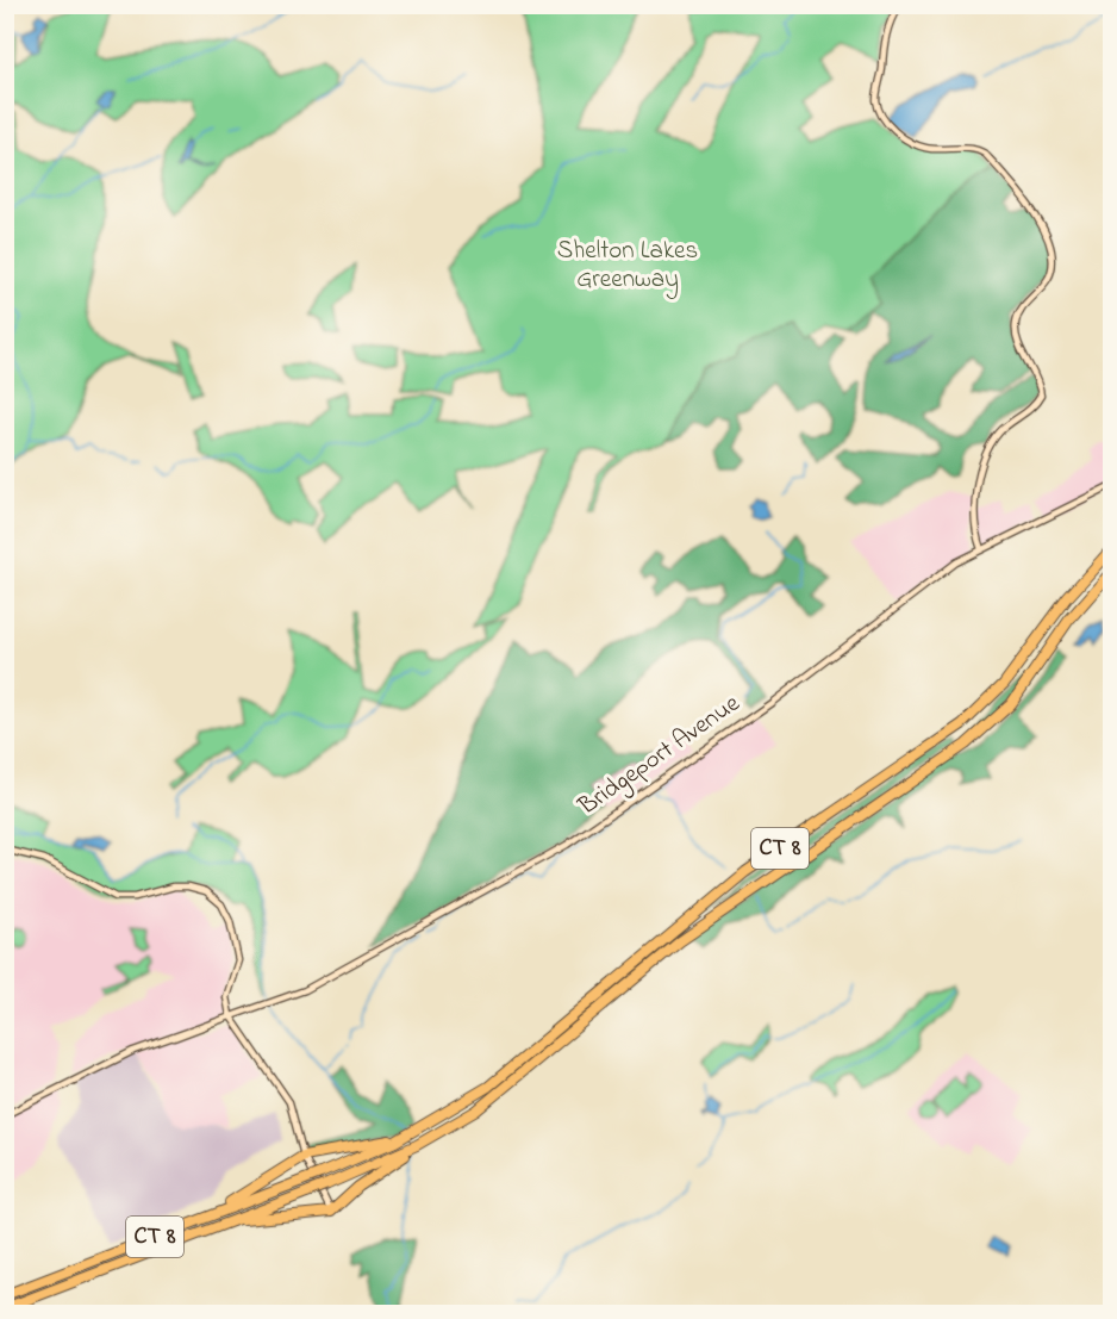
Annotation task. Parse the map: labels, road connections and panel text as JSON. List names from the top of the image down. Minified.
{"streets":{"highway":["CT 8"],"main road":["Bridgeport Avenue"]},"parks":["Shelton Lakes Greenway"]}
